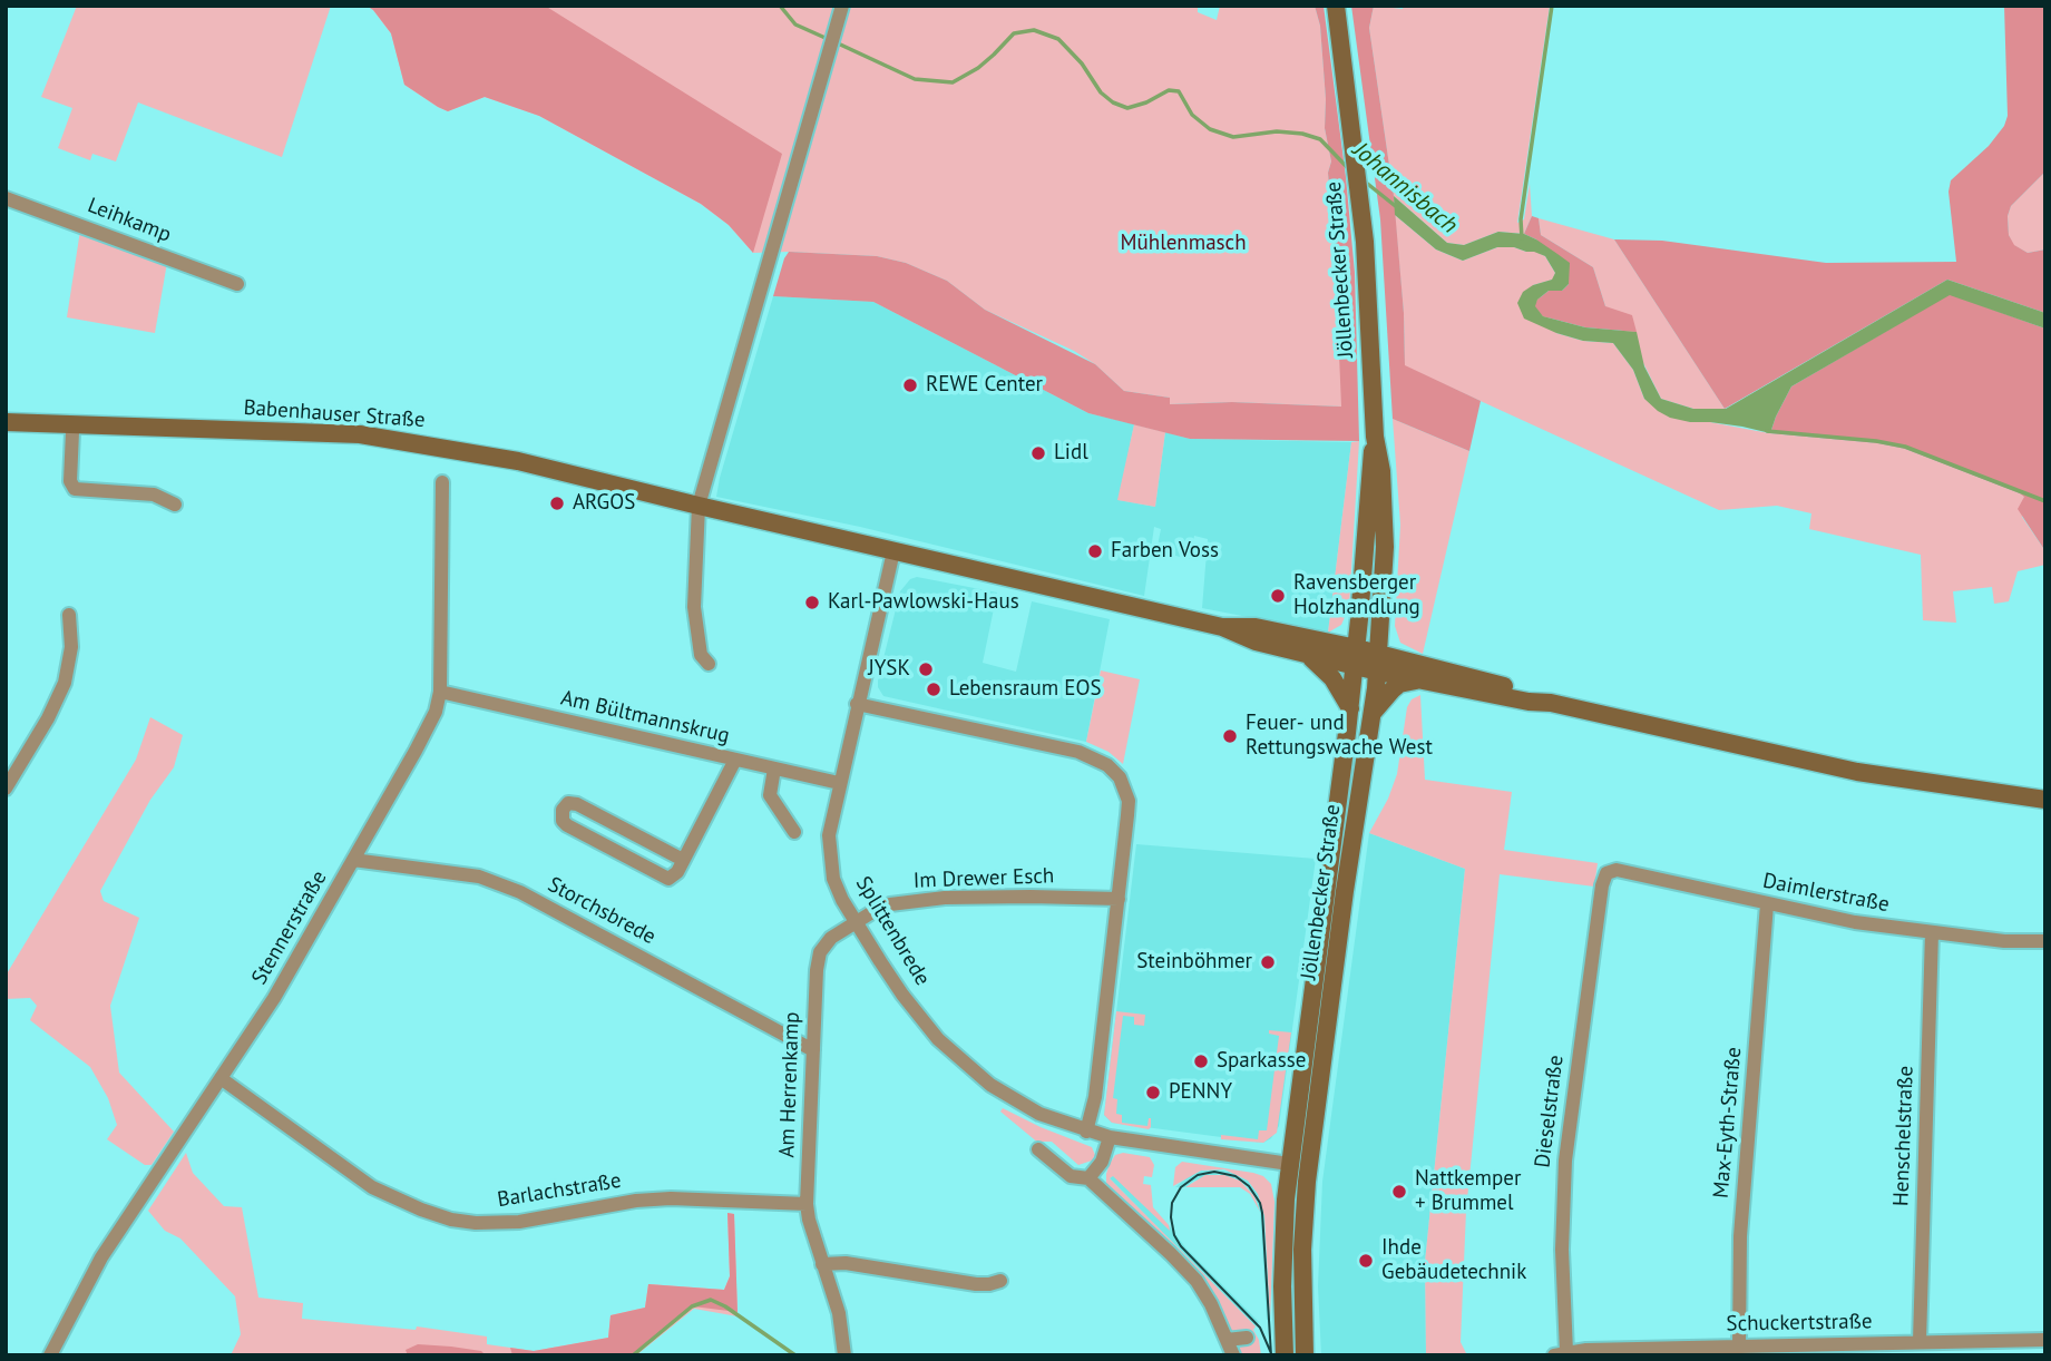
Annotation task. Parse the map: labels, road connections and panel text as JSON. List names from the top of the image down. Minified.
{"streets":{"main road":["Jöllenbecker Straße","Babenhauser Straße","Splittenbrede"],"street":["Leihkamp","Am Bültmannskrug","Im Drewer Esch","Daimlerstraße","Storchsbrede","Stennerstraße","Am Herrenkamp","Dieselstraße","Max-Eyth-Straße","Henschelstraße","Barlachstraße","Schuckertstraße"]},"crossings":[["Jöllenbecker Straße","Splittenbrede"],["Babenhauser Straße","Splittenbrede"],["Am Bültmannskrug","Stennerstraße"],["Am Bültmannskrug","Splittenbrede"],["Im Drewer Esch","Splittenbrede"],["Im Drewer Esch","Am Herrenkamp"],["Daimlerstraße","Dieselstraße"],["Daimlerstraße","Max-Eyth-Straße"],["Daimlerstraße","Henschelstraße"],["Storchsbrede","Stennerstraße"],["Storchsbrede","Am Herrenkamp"],["Stennerstraße","Barlachstraße"],["Splittenbrede","Am Herrenkamp"],["Am Herrenkamp","Barlachstraße"],["Dieselstraße","Schuckertstraße"],["Max-Eyth-Straße","Schuckertstraße"],["Henschelstraße","Schuckertstraße"]],"water":["Johannisbach"],"parks":["Mühlenmasch"],"places":["REWE Center","Lidl","ARGOS","Farben Voss","Ravensberger Holzhandlung","Karl-Pawlowski-Haus","JYSK","Lebensraum EOS","Feuer- und Rettungswache West","Steinböhmer","Sparkasse","PENNY","Nattkemper + Brummel","Ihde Gebäudetechnik"]}
